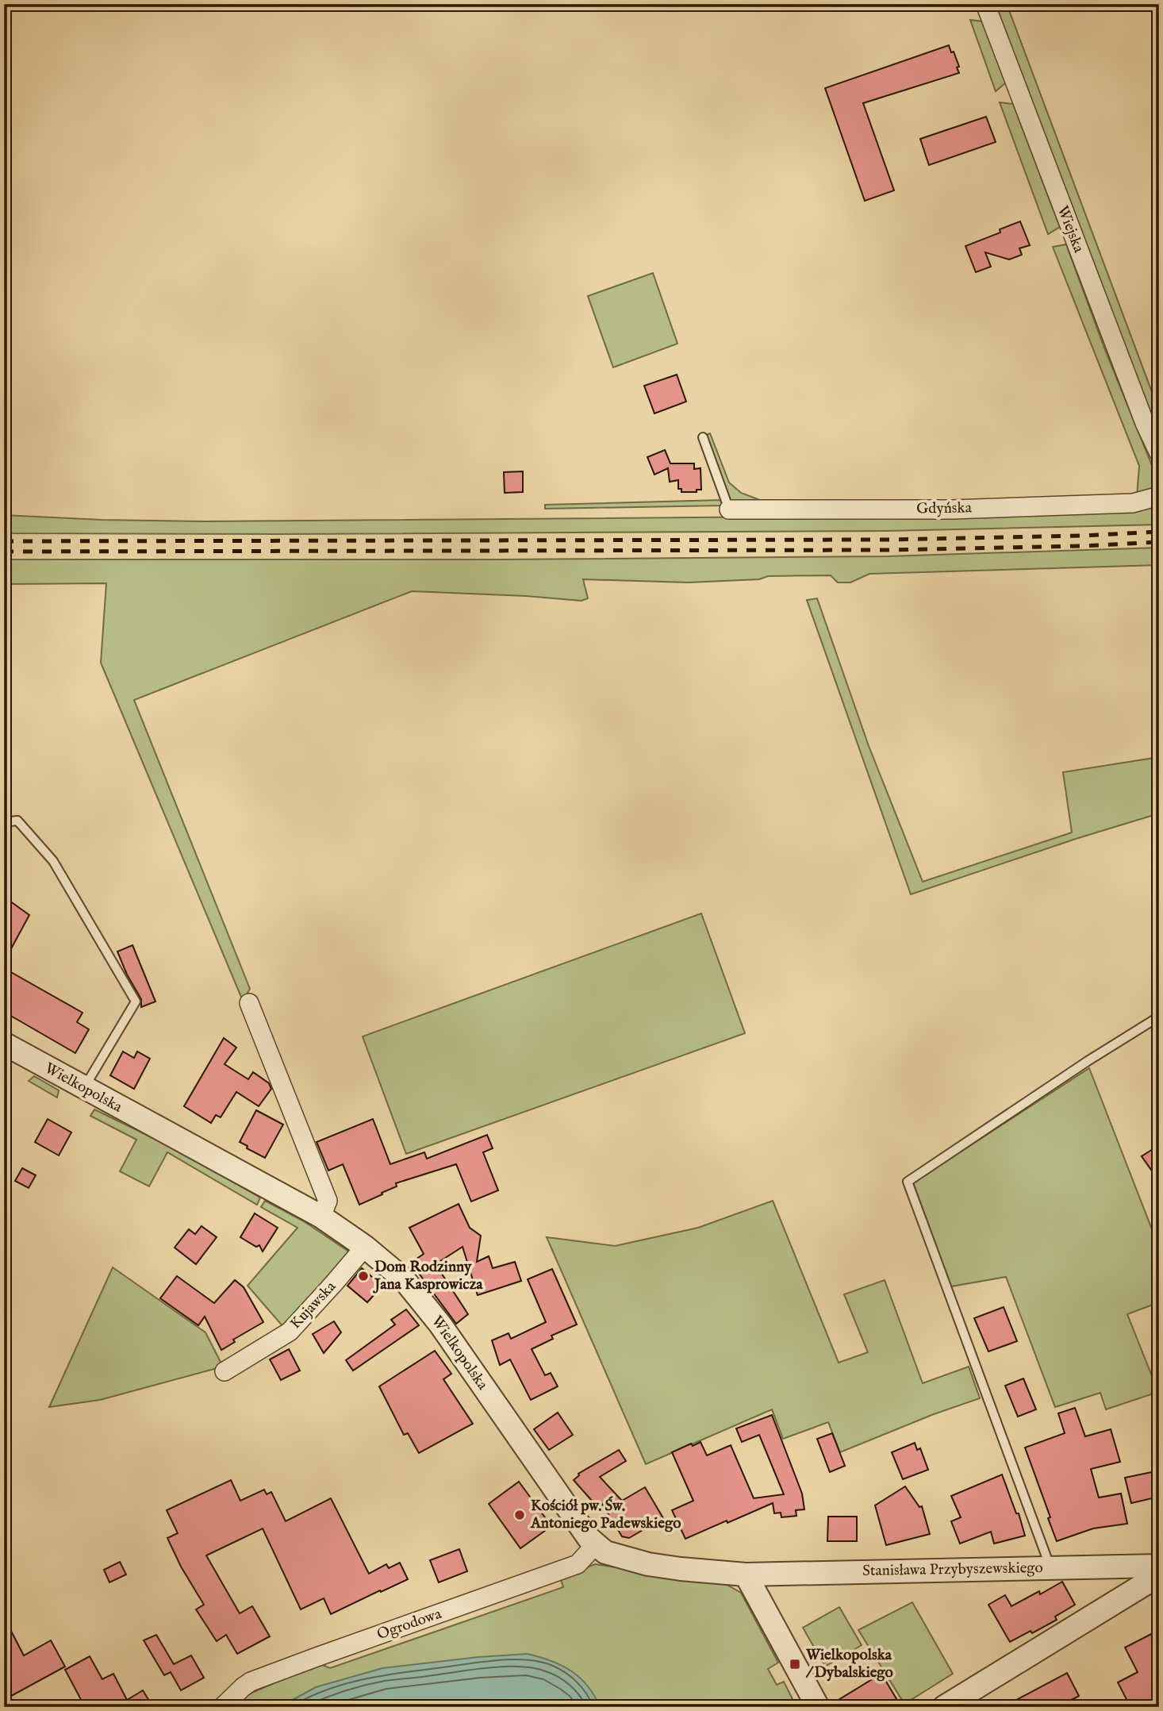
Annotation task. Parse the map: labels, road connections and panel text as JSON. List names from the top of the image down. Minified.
{"streets":{"street":["Wiejska","Gdyńska","Wielkopolska","Kujawska","Stanisława Przybyszewskiego","Ogrodowa"]},"crossings":[["Wielkopolska","Kujawska"],["Wielkopolska","Stanisława Przybyszewskiego"],["Wielkopolska","Ogrodowa"]],"places":{"other":["Dom Rodzinny Jana Kasprowicza","Kościół pw. Św. Antoniego Padewskiego"],"transit":["Wielkopolska / Dybalskiego"]}}
